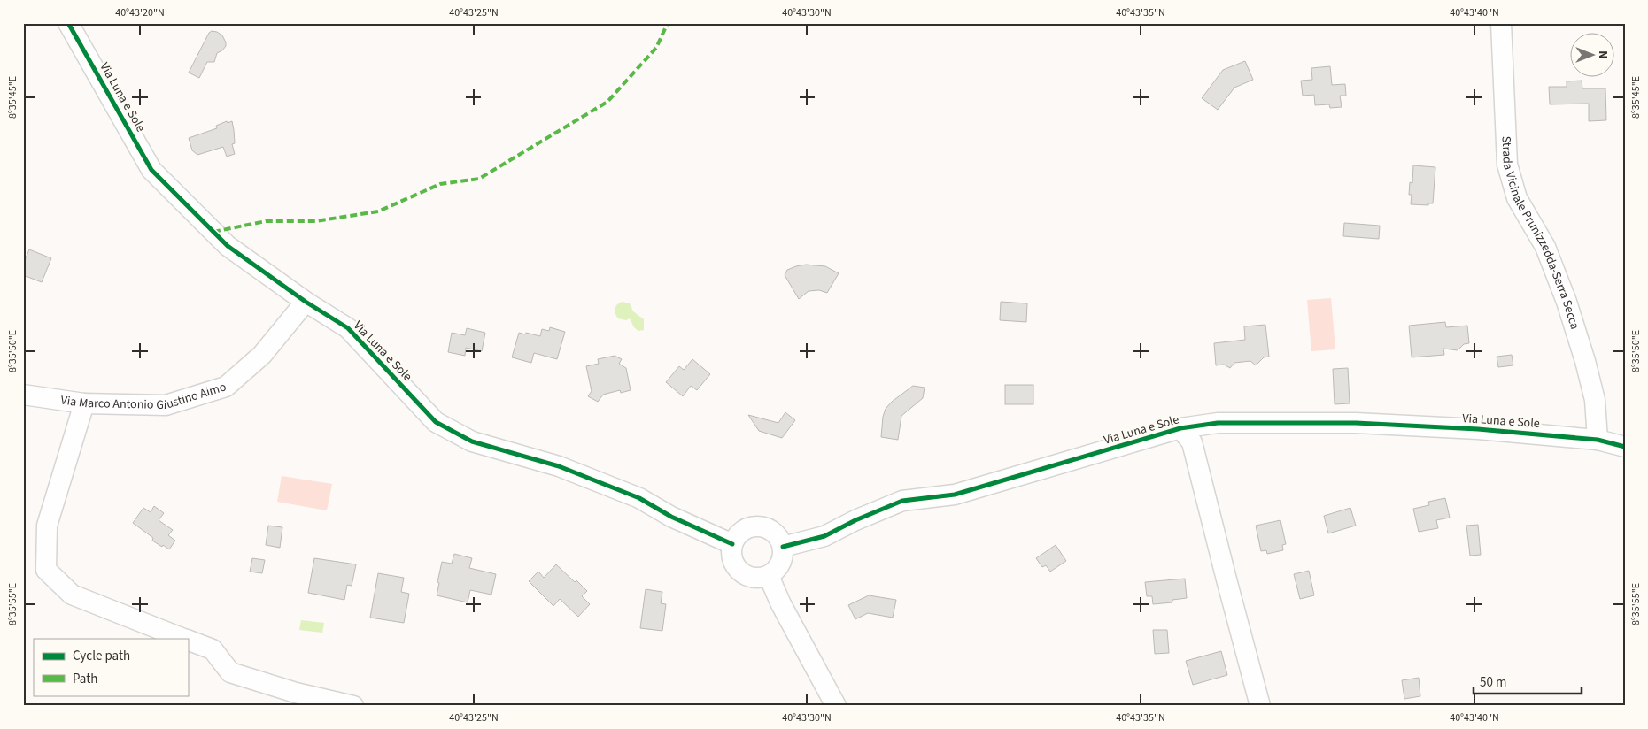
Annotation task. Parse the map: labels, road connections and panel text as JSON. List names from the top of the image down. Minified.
{"streets":{"street":["Via Luna e Sole","Strada Vicinale Prunizzedda-Serra Secca","Via Marco Antonio Giustino Aimo"]},"crossings":[["Via Luna e Sole","Strada Vicinale Prunizzedda-Serra Secca"],["Via Luna e Sole","Via Marco Antonio Giustino Aimo"]],"legend":["Cycle path","Path"],"scale_bar":"50 m","north":"right","coordinates":["40°43'20\"N","40°43'25\"N","40°43'30\"N","40°43'35\"N","40°43'40\"N","8°35'45\"E","8°35'50\"E","8°35'55\"E"]}
